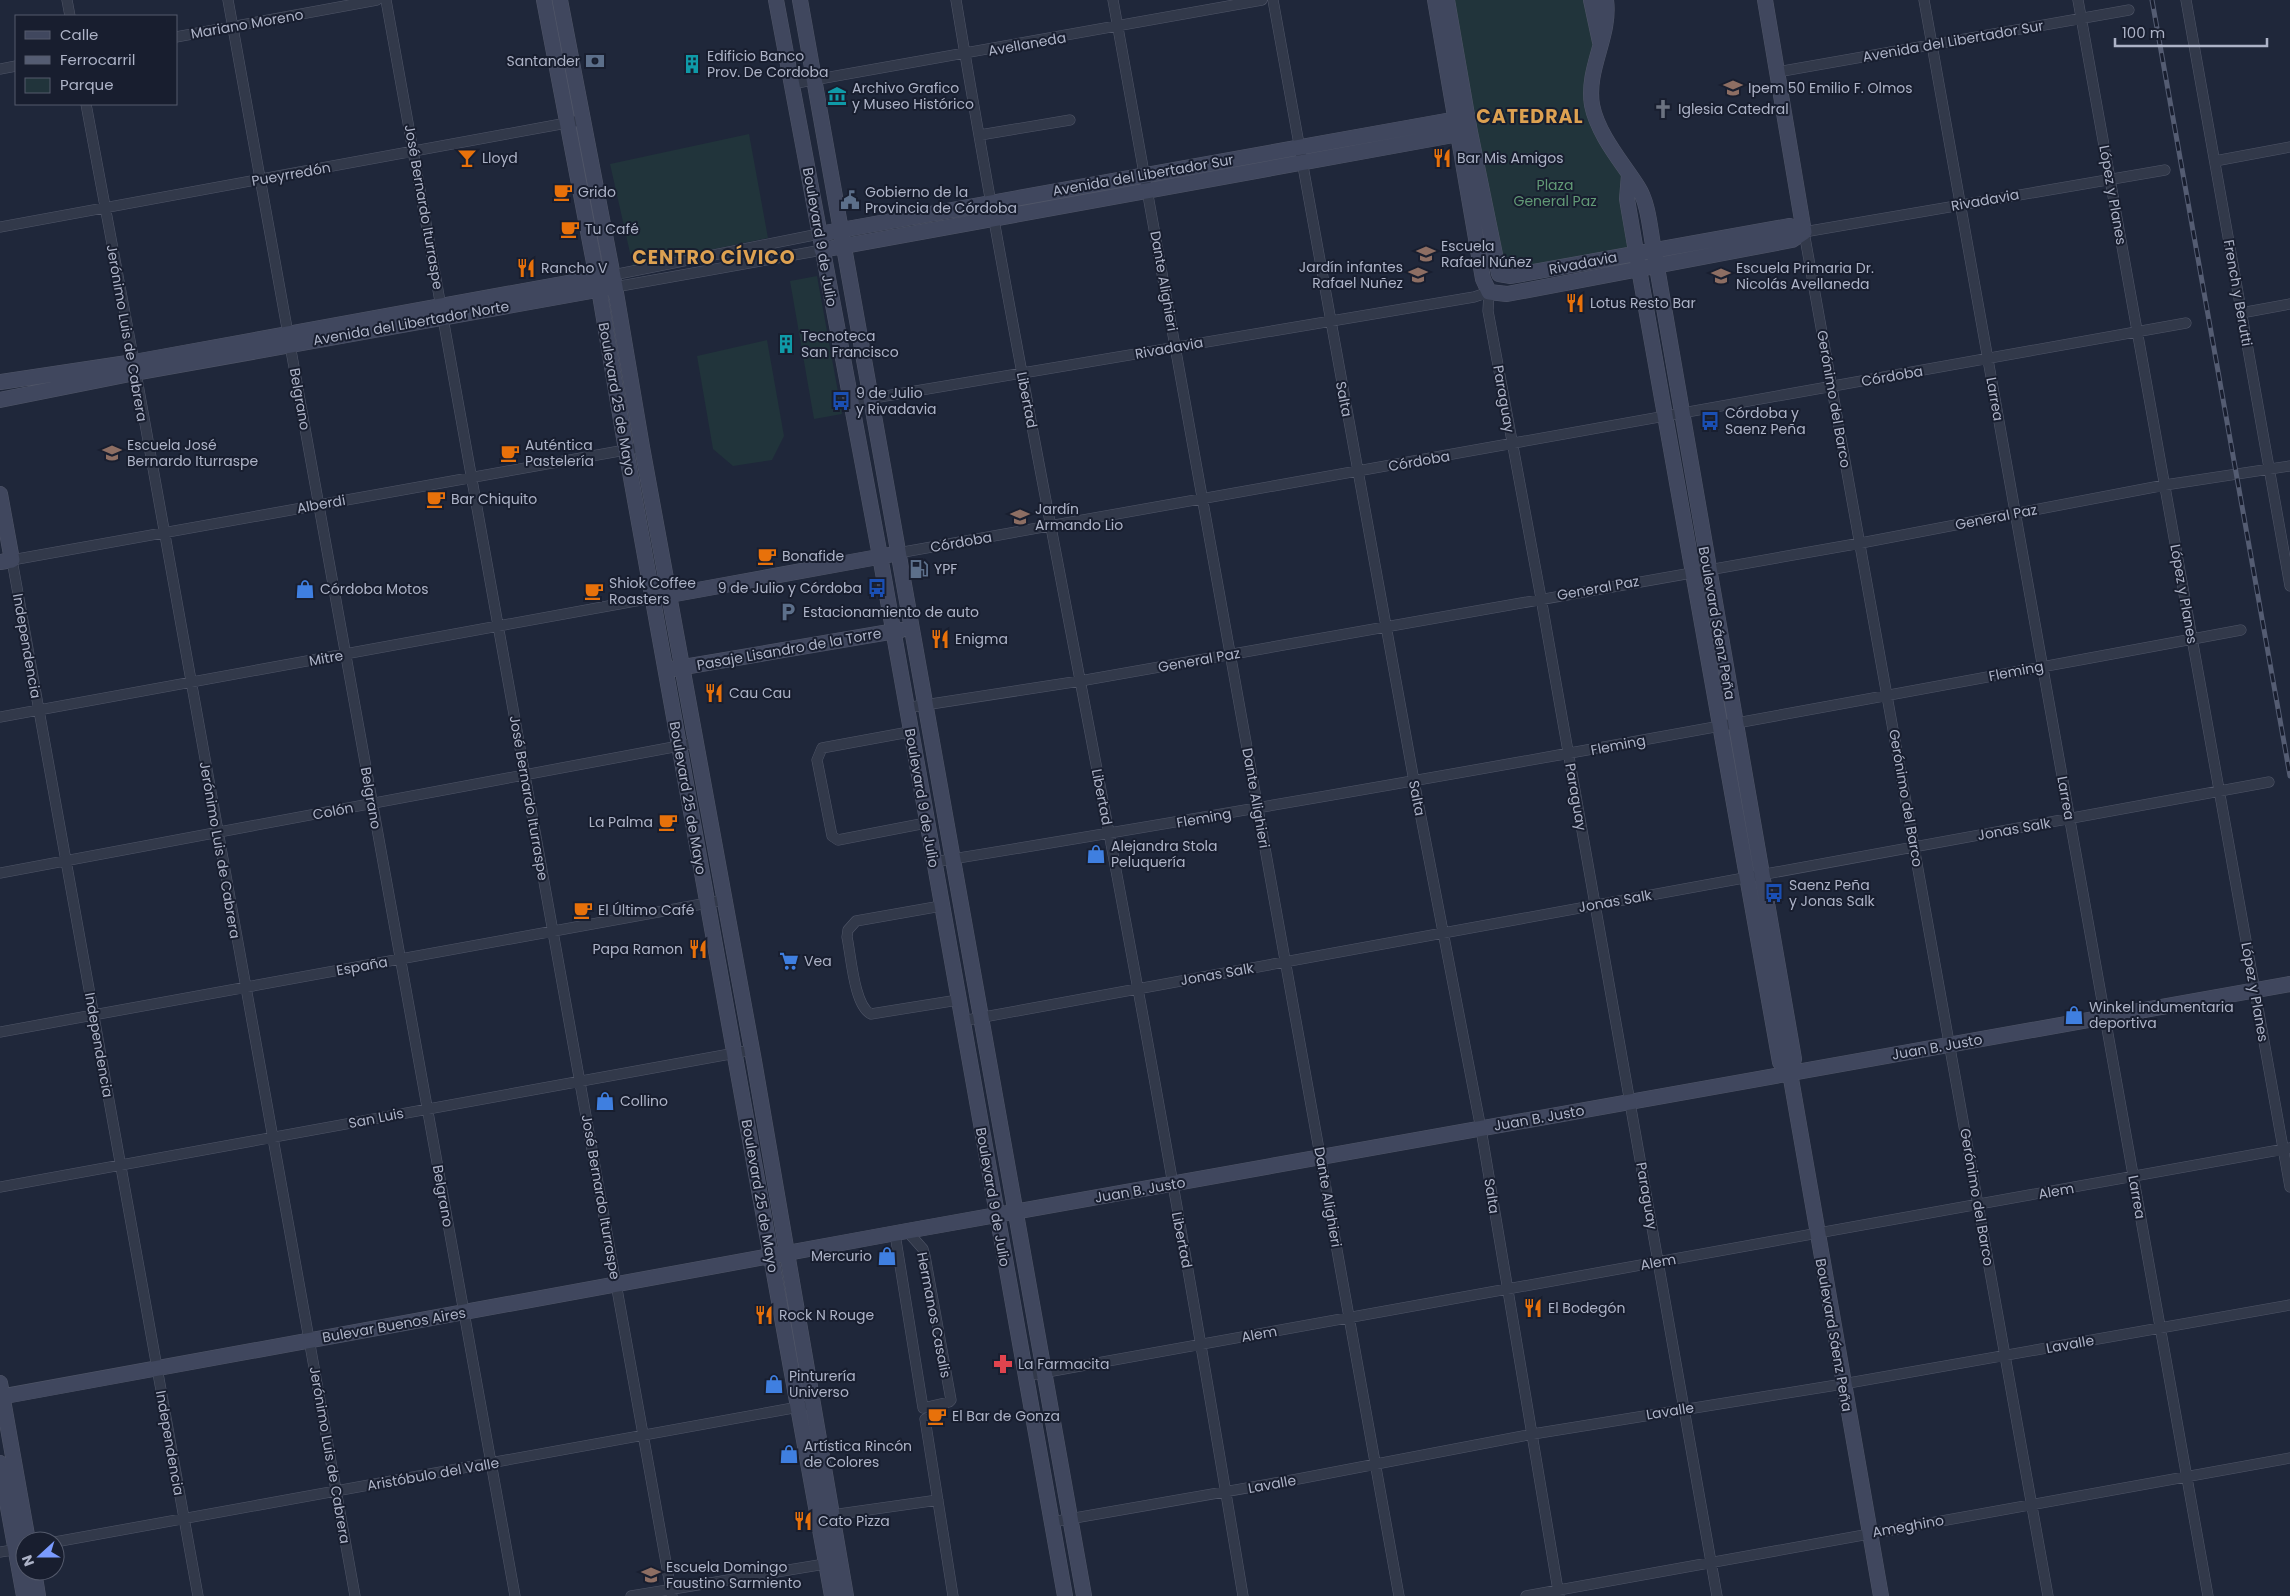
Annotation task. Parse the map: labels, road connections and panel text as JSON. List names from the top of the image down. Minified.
{"streets":{"main road":["Avenida del Libertador Sur","Rivadavia","Boulevard 9 de Julio","Avenida del Libertador Norte","Córdoba","Boulevard 25 de Mayo","Paraguay","Gerónimo del Barco","Boulevard Sáenz Peña","Independencia","Pasaje Lisandro de la Torre","Juan B. Justo","Bulevar Buenos Aires"],"street":["Mariano Moreno","Avellaneda","Pueyrredón","López y Planes","José Bernardo Iturraspe","Dante Alighieri","French y Berutti","Jerónimo Luis de Cabrera","Belgrano","Salta","Larrea","Libertad","Alberdi","General Paz","Mitre","Fleming","Colón","Jonas Salk","España","San Luis","Alem","Hermanos Casalis","Lavalle","Aristóbulo del Valle","Ameghino"]},"crossings":[["Mariano Moreno","Belgrano"],["Avenida del Libertador Sur","López y Planes"],["Avenida del Libertador Sur","Boulevard 9 de Julio"],["Avenida del Libertador Sur","Dante Alighieri"],["Avenida del Libertador Sur","Avenida del Libertador Norte"],["Avenida del Libertador Sur","Salta"],["Avenida del Libertador Sur","Paraguay"],["Avenida del Libertador Sur","Gerónimo del Barco"],["Avenida del Libertador Sur","Larrea"],["Avenida del Libertador Sur","Libertad"],["Avellaneda","Boulevard 9 de Julio"],["Avellaneda","Dante Alighieri"],["Avellaneda","Libertad"],["Pueyrredón","José Bernardo Iturraspe"],["Pueyrredón","Jerónimo Luis de Cabrera"],["Pueyrredón","Belgrano"],["Pueyrredón","Boulevard 25 de Mayo"],["López y Planes","Rivadavia"],["López y Planes","Córdoba"],["López y Planes","General Paz"],["López y Planes","Fleming"],["López y Planes","Jonas Salk"],["López y Planes","Juan B. Justo"],["López y Planes","Alem"],["Rivadavia","Boulevard 9 de Julio"],["Rivadavia","Dante Alighieri"],["Rivadavia","Salta"],["Rivadavia","Paraguay"],["Rivadavia","Gerónimo del Barco"],["Rivadavia","Larrea"],["Rivadavia","Libertad"],["Rivadavia","Boulevard Sáenz Peña"],["José Bernardo Iturraspe","Avenida del Libertador Norte"],["José Bernardo Iturraspe","Alberdi"],["José Bernardo Iturraspe","Mitre"],["José Bernardo Iturraspe","Colón"],["José Bernardo Iturraspe","España"],["José Bernardo Iturraspe","San Luis"],["José Bernardo Iturraspe","Bulevar Buenos Aires"],["José Bernardo Iturraspe","Aristóbulo del Valle"],["Boulevard 9 de Julio","Avenida del Libertador Norte"],["Boulevard 9 de Julio","Córdoba"],["Boulevard 9 de Julio","General Paz"],["Boulevard 9 de Julio","Pasaje Lisandro de la Torre"],["Boulevard 9 de Julio","Fleming"],["Boulevard 9 de Julio","Jonas Salk"],["Boulevard 9 de Julio","Juan B. Justo"],["Boulevard 9 de Julio","Alem"],["Boulevard 9 de Julio","Lavalle"],["Dante Alighieri","Córdoba"],["Dante Alighieri","General Paz"],["Dante Alighieri","Fleming"],["Dante Alighieri","Jonas Salk"],["Dante Alighieri","Juan B. Justo"],["Dante Alighieri","Alem"],["Dante Alighieri","Lavalle"],["French y Berutti","General Paz"],["Avenida del Libertador Norte","Jerónimo Luis de Cabrera"],["Avenida del Libertador Norte","Belgrano"],["Avenida del Libertador Norte","Boulevard 25 de Mayo"],["Jerónimo Luis de Cabrera","Alberdi"],["Jerónimo Luis de Cabrera","Mitre"],["Jerónimo Luis de Cabrera","Colón"],["Jerónimo Luis de Cabrera","España"],["Jerónimo Luis de Cabrera","San Luis"],["Jerónimo Luis de Cabrera","Bulevar Buenos Aires"],["Jerónimo Luis de Cabrera","Aristóbulo del Valle"],["Córdoba","Boulevard 25 de Mayo"],["Córdoba","Salta"],["Córdoba","Paraguay"],["Córdoba","Gerónimo del Barco"],["Córdoba","Larrea"],["Córdoba","Libertad"],["Córdoba","Boulevard Sáenz Peña"],["Córdoba","Mitre"],["Belgrano","Alberdi"],["Belgrano","Mitre"],["Belgrano","Colón"],["Belgrano","España"],["Belgrano","San Luis"],["Belgrano","Bulevar Buenos Aires"],["Belgrano","Aristóbulo del Valle"],["Boulevard 25 de Mayo","Alberdi"],["Boulevard 25 de Mayo","Pasaje Lisandro de la Torre"],["Boulevard 25 de Mayo","Mitre"],["Boulevard 25 de Mayo","Colón"],["Boulevard 25 de Mayo","España"],["Boulevard 25 de Mayo","Juan B. Justo"],["Boulevard 25 de Mayo","San Luis"],["Boulevard 25 de Mayo","Bulevar Buenos Aires"],["Boulevard 25 de Mayo","Aristóbulo del Valle"],["Salta","General Paz"],["Salta","Fleming"],["Salta","Jonas Salk"],["Salta","Juan B. Justo"],["Salta","Alem"],["Salta","Lavalle"],["Salta","Ameghino"],["Paraguay","General Paz"],["Paraguay","Fleming"],["Paraguay","Jonas Salk"],["Paraguay","Juan B. Justo"],["Paraguay","Alem"],["Paraguay","Lavalle"],["Paraguay","Ameghino"],["Gerónimo del Barco","General Paz"],["Gerónimo del Barco","Fleming"],["Gerónimo del Barco","Jonas Salk"],["Gerónimo del Barco","Juan B. Justo"],["Gerónimo del Barco","Alem"],["Gerónimo del Barco","Lavalle"],["Gerónimo del Barco","Ameghino"],["Larrea","General Paz"],["Larrea","Fleming"],["Larrea","Jonas Salk"],["Larrea","Juan B. Justo"],["Larrea","Alem"],["Larrea","Lavalle"],["Larrea","Ameghino"],["Libertad","General Paz"],["Libertad","Fleming"],["Libertad","Jonas Salk"],["Libertad","Juan B. Justo"],["Libertad","Alem"],["Libertad","Lavalle"],["Alberdi","Independencia"],["General Paz","Boulevard Sáenz Peña"],["Boulevard Sáenz Peña","Fleming"],["Boulevard Sáenz Peña","Jonas Salk"],["Boulevard Sáenz Peña","Juan B. Justo"],["Boulevard Sáenz Peña","Alem"],["Boulevard Sáenz Peña","Lavalle"],["Boulevard Sáenz Peña","Ameghino"],["Independencia","Mitre"],["Independencia","Colón"],["Independencia","España"],["Independencia","San Luis"],["Independencia","Bulevar Buenos Aires"],["Independencia","Aristóbulo del Valle"],["Juan B. Justo","Hermanos Casalis"],["Juan B. Justo","Bulevar Buenos Aires"]],"districts":["CATEDRAL","CENTRO CÍVICO"],"parks":["Plaza General Paz"],"places":{"bank":["Santander"],"building":["Edificio Banco Prov. De Cordoba","Tecnoteca San Francisco"],"school or university":["Ipem 50 Emilio F. Olmos","Escuela Rafael Núñez","Jardín infantes Rafael Nuñez","Escuela Primaria Dr. Nicolás Avellaneda","Escuela José Bernardo Iturraspe","Jardín Armando Lio","Escuela Domingo Faustino Sarmiento"],"museum":["Archivo Grafico y Museo Histórico"],"church":["Iglesia Catedral"],"bar":["Lloyd"],"restaurant":["Bar Mis Amigos","Rancho V","Lotus Resto Bar","Enigma","Cau Cau","Papa Ramon","El Bodegón","Rock N Rouge","Cato Pizza"],"cafe":["Grido","Tu Café","Auténtica Pastelería","Bar Chiquito","Bonafide","Shiok Coffee Roasters","La Palma","El Último Café","El Bar de Gonza"],"public building":["Gobierno de la Provincia de Córdoba"],"bus stop":["9 de Julio y Rivadavia","Córdoba y Saenz Peña","9 de Julio y Córdoba","Saenz Peña y Jonas Salk"],"fuel station":["YPF"],"shop":["Córdoba Motos","Alejandra Stola Peluquería","Winkel indumentaria deportiva","Collino","Mercurio","Pinturería Universo","Artística Rincón de Colores"],"parking":["Estacionamiento de auto"],"supermarket":["Vea"],"pharmacy":["La Farmacita"]},"legend":["Calle","Ferrocarril","Parque"],"scale_bar":"100 m","north":"left"}
